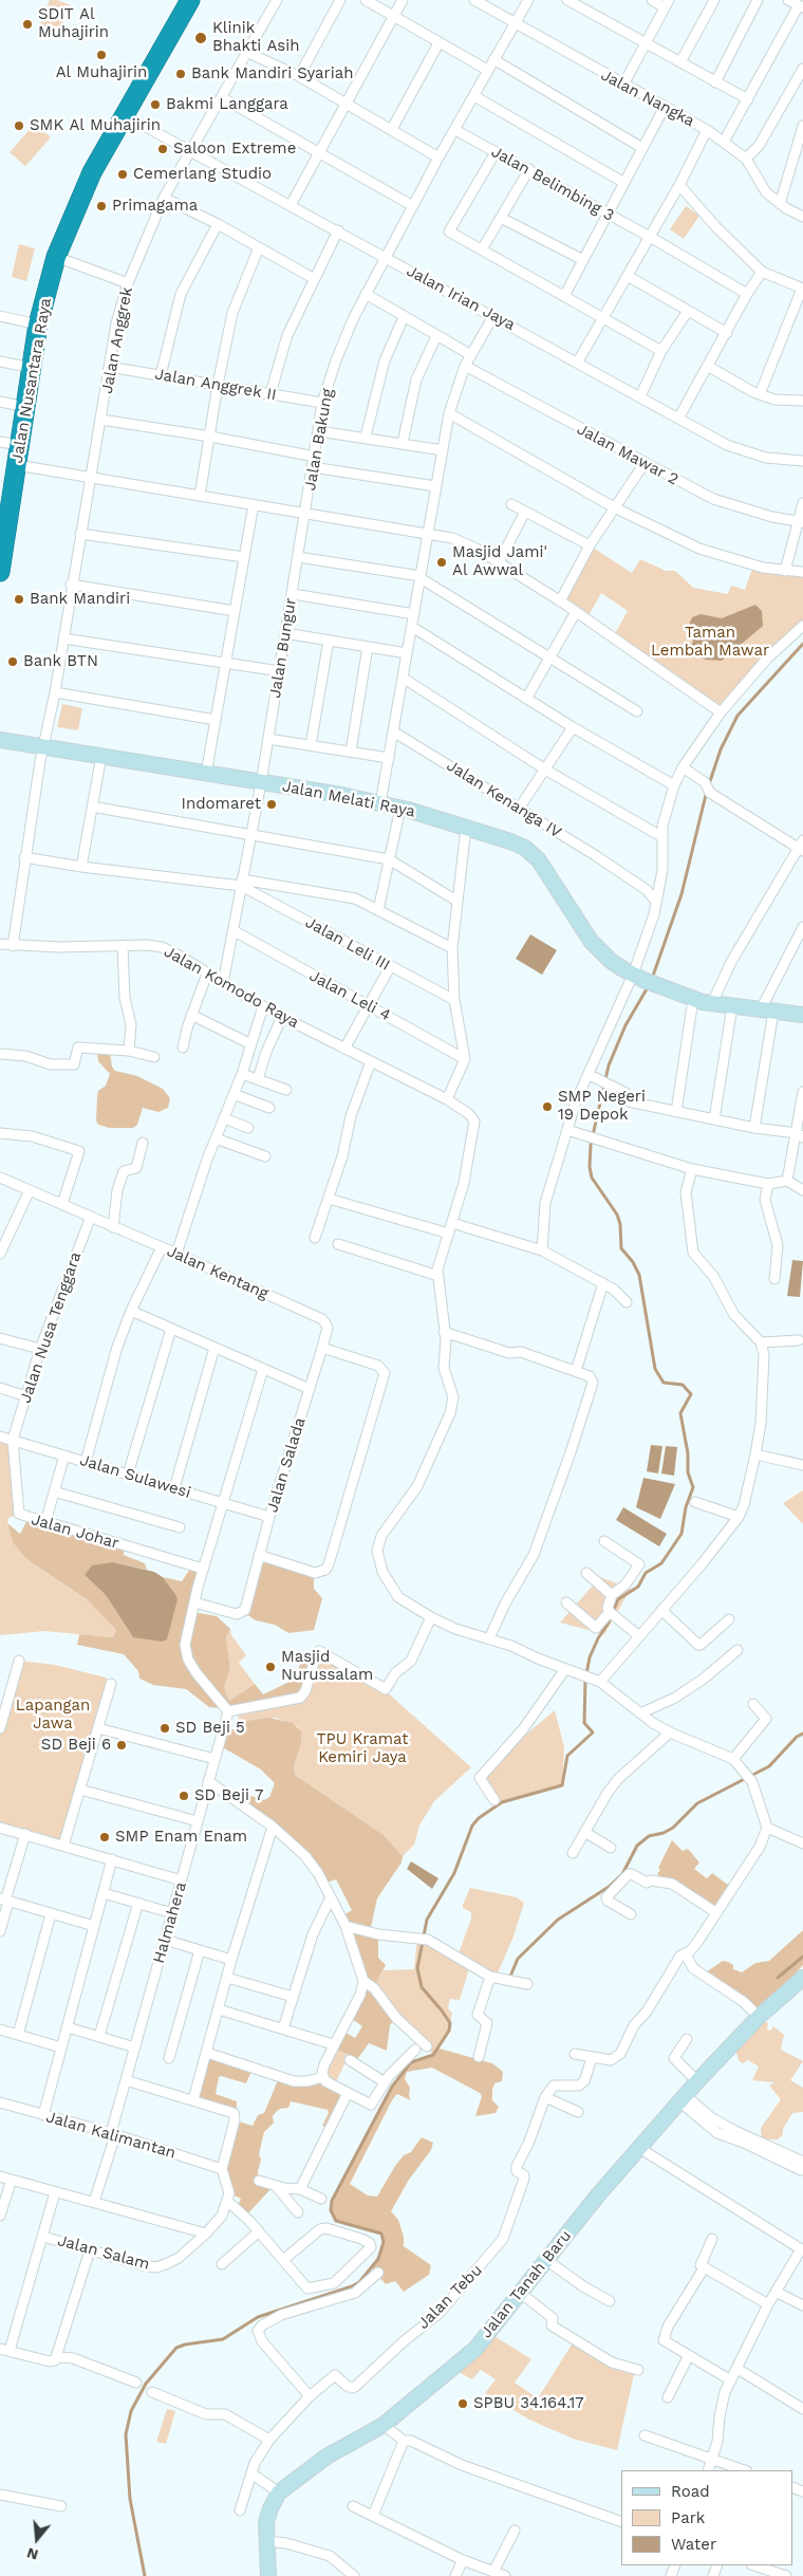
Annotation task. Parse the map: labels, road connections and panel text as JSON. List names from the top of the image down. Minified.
{"streets":{"highway":["Jalan Nusantara Raya"],"street":["Jalan Nangka","Jalan Belimbing 3","Jalan Irian Jaya","Jalan Anggrek","Jalan Anggrek II","Jalan Bakung","Jalan Mawar 2","Jalan Bungur","Jalan Melati Raya","Jalan Kenanga IV","Jalan Leli III","Jalan Komodo Raya","Jalan Leli 4","Jalan Kentang","Jalan Nusa Tenggara","Jalan Salada","Jalan Sulawesi","Jalan Johar","Halmahera","Jalan Kalimantan","Jalan Salam","Jalan Tanah Baru","Jalan Tebu"]},"crossings":[["Jalan Nangka","Jalan Bakung"],["Jalan Belimbing 3","Jalan Bakung"],["Jalan Irian Jaya","Jalan Anggrek"],["Jalan Irian Jaya","Jalan Nusantara Raya"],["Jalan Irian Jaya","Jalan Bakung"],["Jalan Anggrek","Jalan Anggrek II"],["Jalan Anggrek","Jalan Melati Raya"],["Jalan Anggrek","Jalan Komodo Raya"],["Jalan Anggrek II","Jalan Bakung"],["Jalan Bakung","Jalan Bungur"],["Jalan Bungur","Jalan Melati Raya"],["Jalan Bungur","Jalan Leli III"],["Jalan Bungur","Jalan Komodo Raya"],["Jalan Bungur","Jalan Leli 4"],["Jalan Kentang","Jalan Nusa Tenggara"],["Jalan Kentang","Jalan Salada"],["Jalan Nusa Tenggara","Jalan Sulawesi"],["Jalan Nusa Tenggara","Jalan Johar"],["Jalan Salada","Jalan Sulawesi"],["Jalan Sulawesi","Jalan Johar"],["Halmahera","Jalan Kalimantan"]],"parks":["Taman Lembah Mawar","Lapangan Jawa","TPU Kramat Kemiri Jaya"],"places":["SDIT Al Muhajirin","Klinik Bhakti Asih","Al Muhajirin","Bank Mandiri Syariah","Bakmi Langgara","SMK Al Muhajirin","Saloon Extreme","Cemerlang Studio","Primagama","Masjid Jami' Al Awwal","Bank Mandiri","Bank BTN","Indomaret","SMP Negeri 19 Depok","Masjid Nurussalam","SD Beji 5","SD Beji 6","SD Beji 7","SMP Enam Enam","SPBU 34.164.17"],"legend":["Road","Park","Water"],"north":"bottom"}
